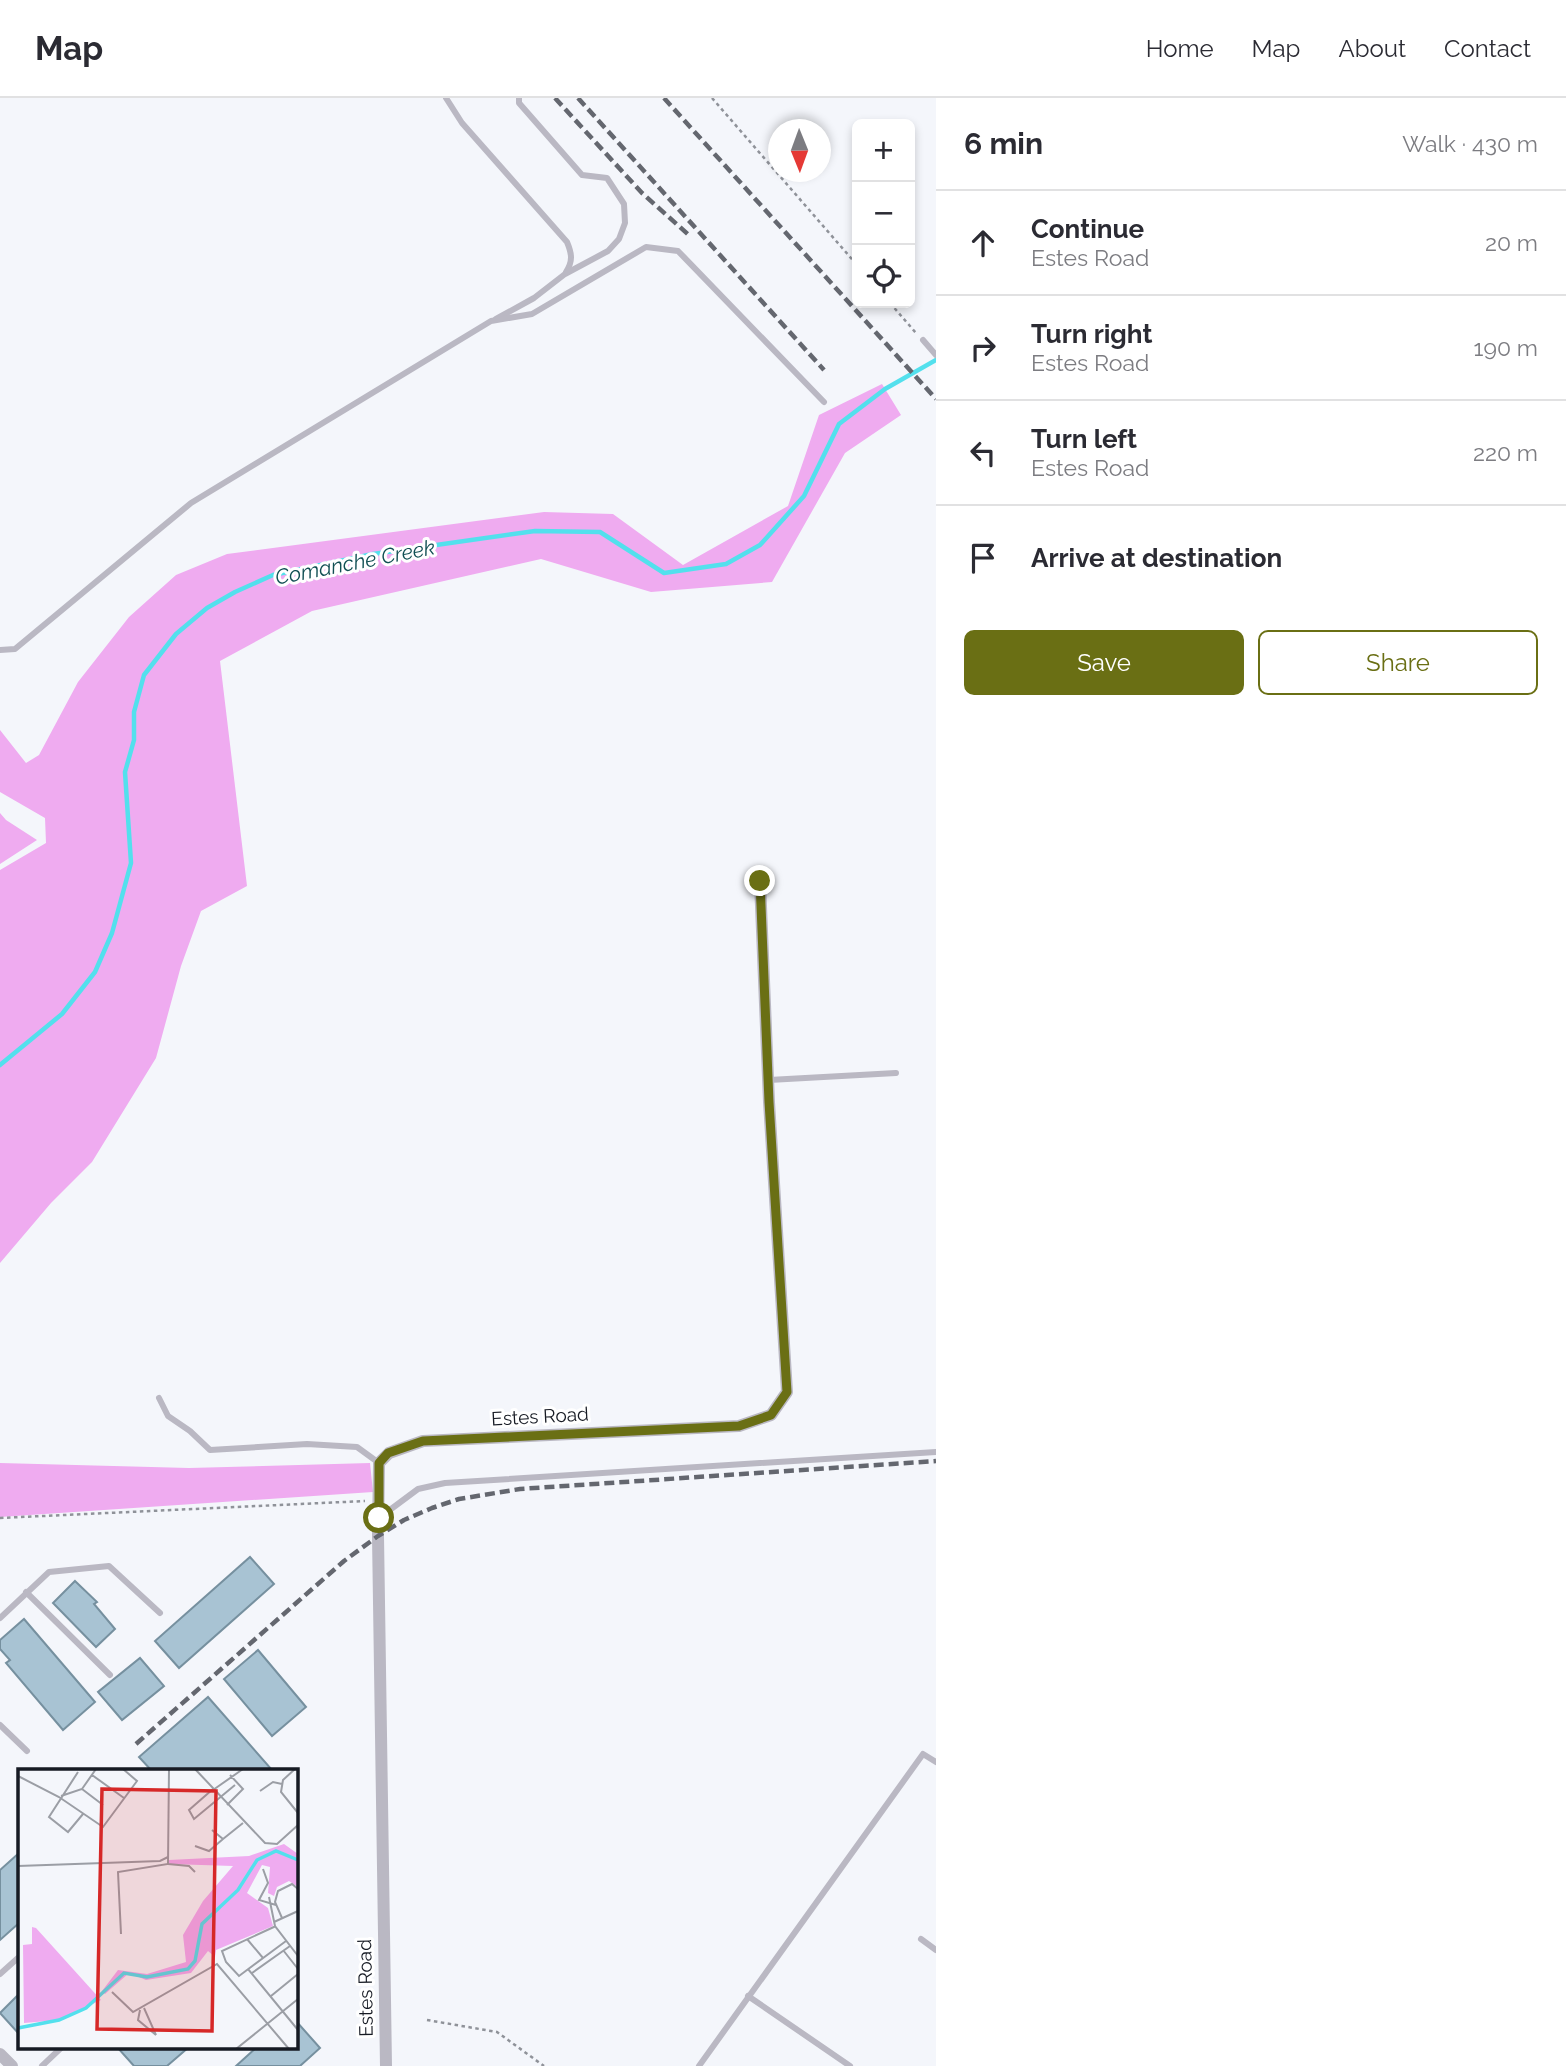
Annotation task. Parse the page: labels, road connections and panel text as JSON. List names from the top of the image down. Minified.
{"streets":{"street":["Estes Road"]},"water":["Comanche Creek"],"north":"bottom","page":{"header":"Map","nav":["Home","Map","About","Contact"],"heading":["6 min","Walk · 430 m"],"map_buttons":["+","−"],"list":[["Continue","Estes Road","20 m"],["Turn right","Estes Road","190 m"],["Turn left","Estes Road","220 m"],"Arrive at destination"],"buttons":["Save","Share"]}}
